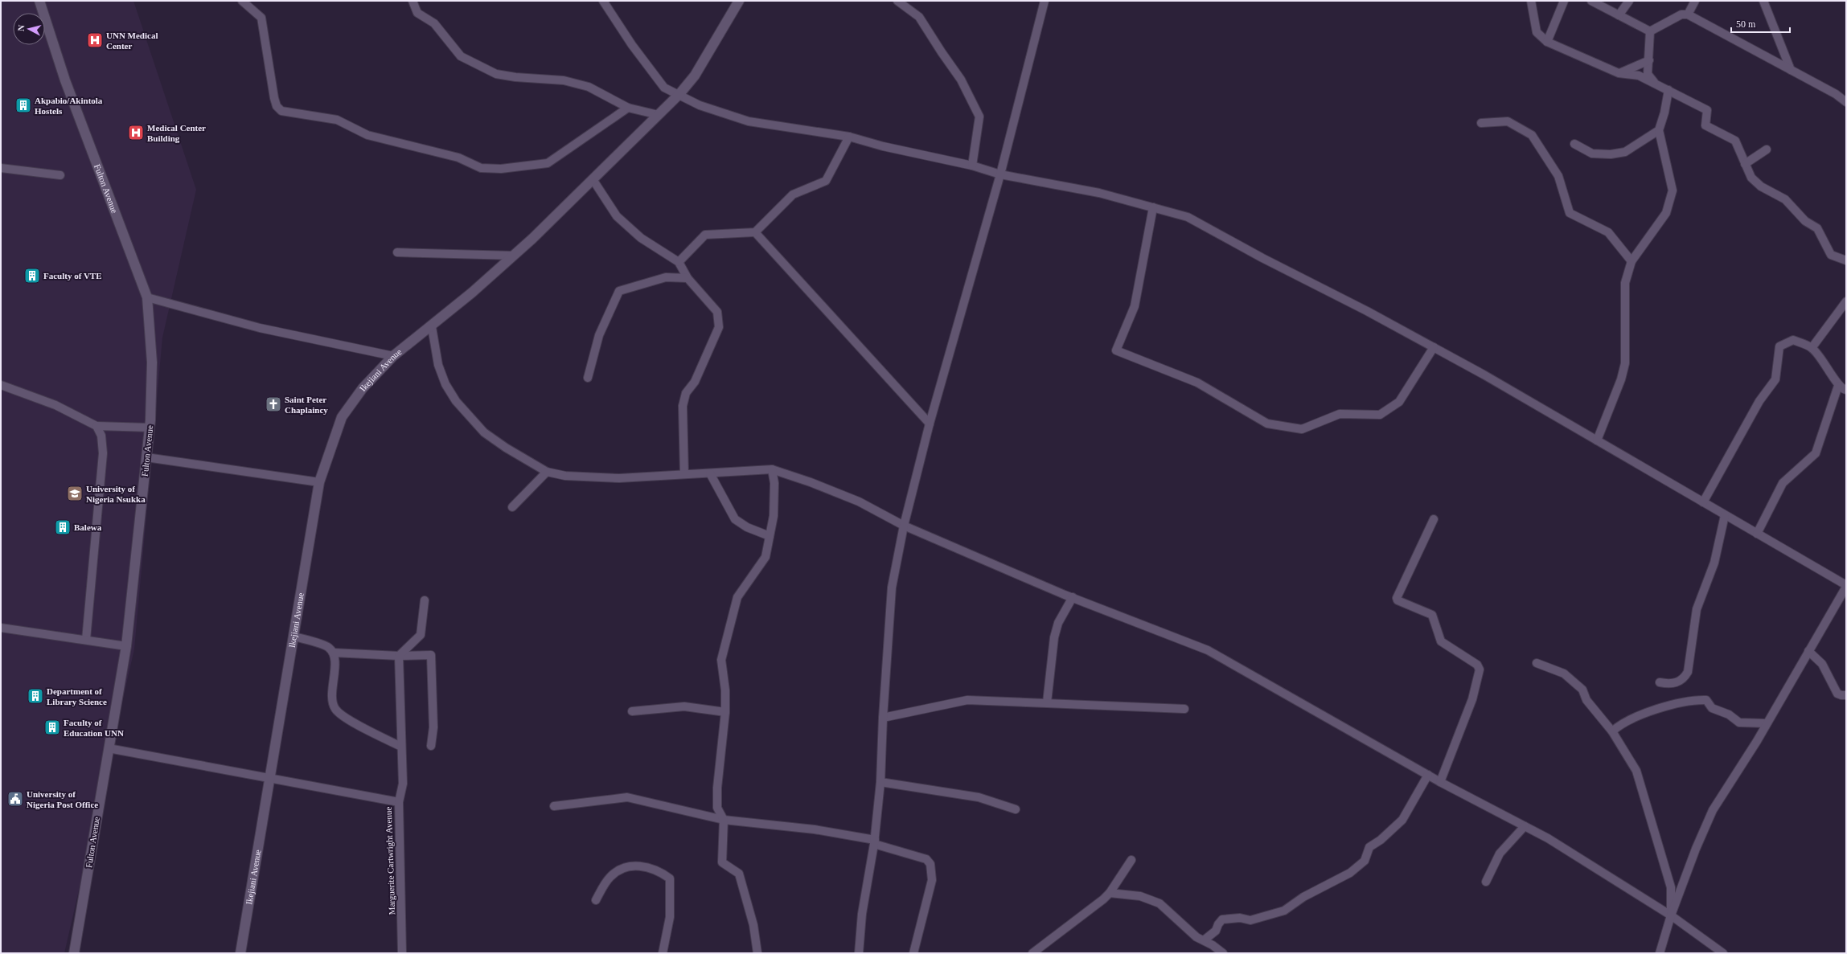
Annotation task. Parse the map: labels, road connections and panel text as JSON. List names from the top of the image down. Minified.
{"streets":{"street":["Fulton Avenue","Ikejiani Avenue","Marguerite Cartwright Avenue"]},"crossings":[["Fulton Avenue","Marguerite Cartwright Avenue"],["Ikejiani Avenue","Marguerite Cartwright Avenue"]],"places":{"hospital":["UNN Medical Center","Medical Center Building"],"building":["Akpabio/Akintola Hostels","Faculty of VTE","Balewa","Department of Library Science","Faculty of Education UNN"],"church":["Saint Peter Chaplaincy"],"school or university":["University of Nigeria Nsukka"],"public building":["University of Nigeria Post Office"]},"scale_bar":"50 m","north":"left"}
